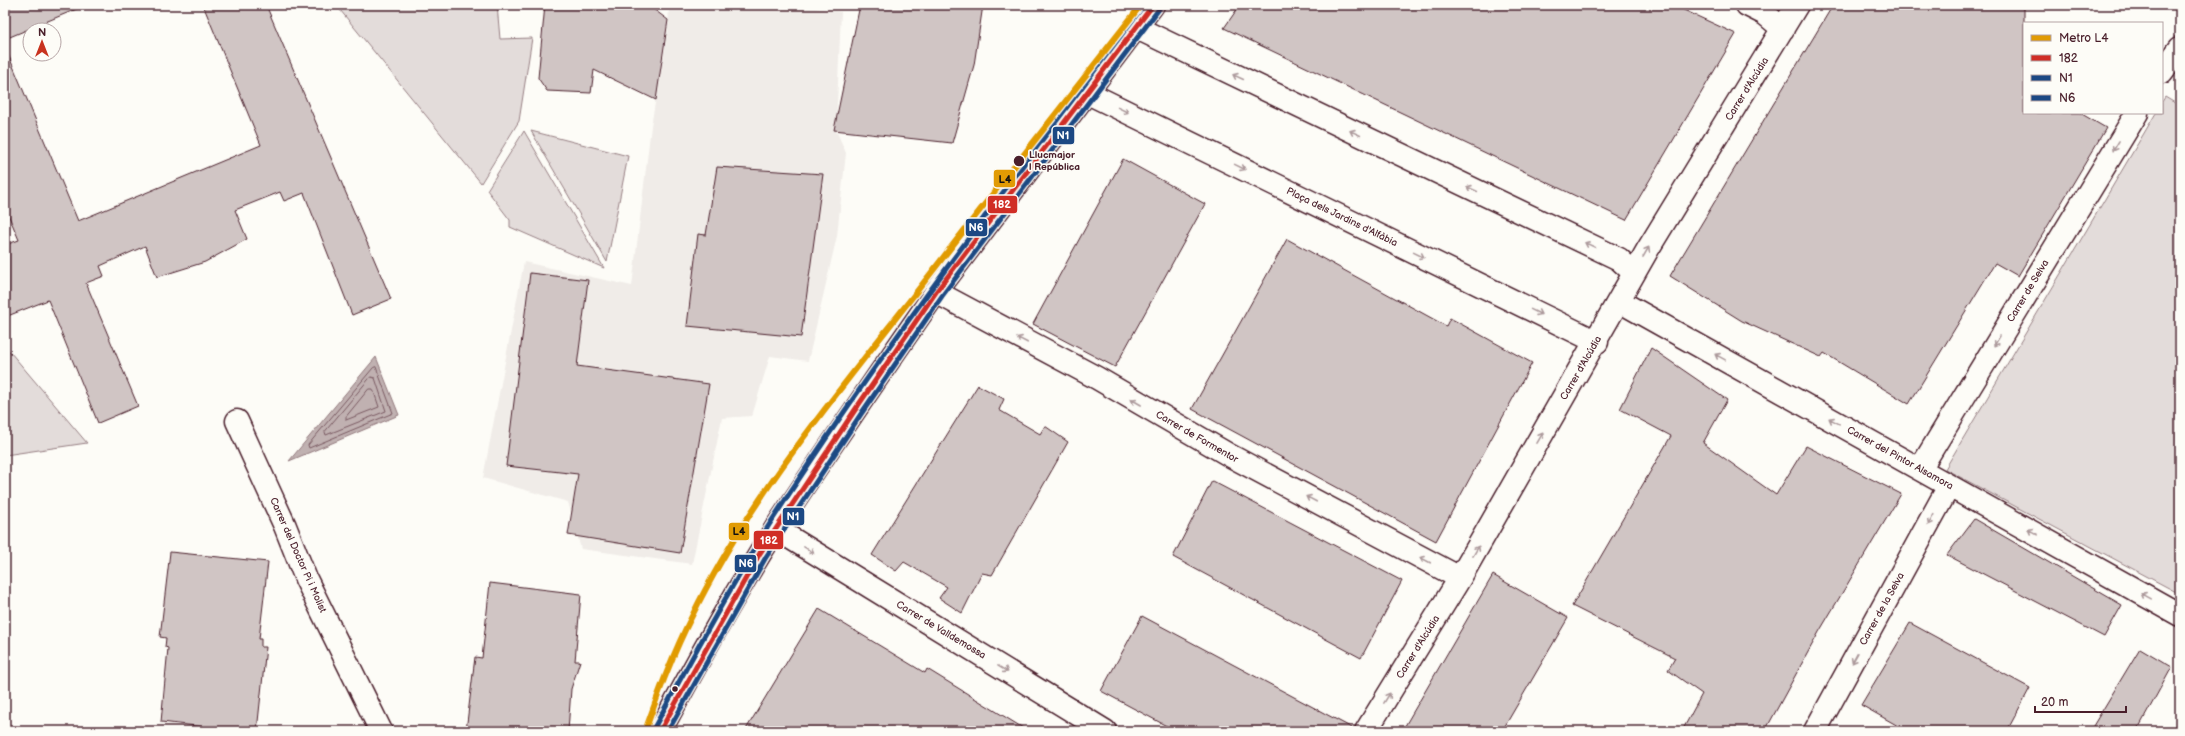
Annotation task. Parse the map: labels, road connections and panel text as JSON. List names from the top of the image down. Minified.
{"streets":{"street":["Carrer d'Alcúdia","Plaça dels Jardins d'Alfàbia","Carrer de Selva","Carrer de Formentor","Carrer del Pintor Alsamora","Carrer del Doctor Pi i Molist","Carrer de la Selva","Carrer de Valldemossa"]},"crossings":[["Carrer d'Alcúdia","Plaça dels Jardins d'Alfàbia"],["Carrer d'Alcúdia","Carrer de Formentor"],["Carrer d'Alcúdia","Carrer del Pintor Alsamora"],["Carrer de Selva","Carrer del Pintor Alsamora"],["Carrer del Pintor Alsamora","Carrer de la Selva"]],"one_way":["Carrer d'Alcúdia","Carrer de Selva","Carrer de Formentor","Carrer del Pintor Alsamora","Carrer de la Selva","Carrer de Valldemossa"],"places":["Llucmajor | República"],"lines":["metro line L4","transit line 182","transit line N6","transit line N1"],"legend":["Metro L4","182","N1","N6"],"scale_bar":"20 m","north":"top"}
